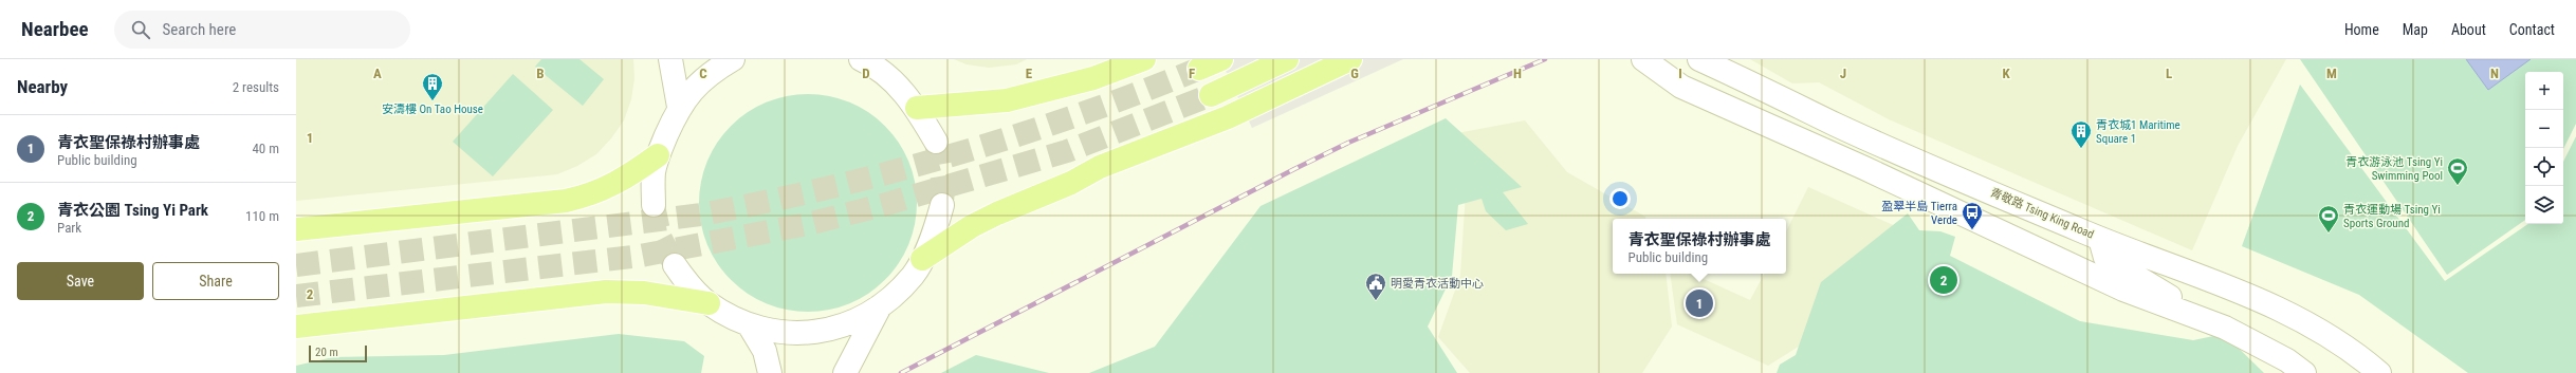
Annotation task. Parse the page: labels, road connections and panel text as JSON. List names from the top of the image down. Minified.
{"streets":{"main road":["青敬路 Tsing King Road"]},"places":{"building":["安濤樓 On Tao House","青衣城1 Maritime Square 1"],"sports":["青衣游泳池 Tsing Yi Swimming Pool","青衣運動場 Tsing Yi Sports Ground"],"bus stop":["盈翠半島 Tierra Verde"],"public building":["明愛青衣活動中心"]},"scale_bar":"20 m","page":{"header":"Nearbee","search":"Search here","nav":["Home","Map","About","Contact"],"heading":["Nearby","2 results"],"map_buttons":["+","−"],"list":[{"mark":"1","name":"青衣聖保祿村辦事處","note":"Public building","value":"40 m"},{"mark":"2","name":"青衣公園 Tsing Yi Park","note":"Park","value":"110 m"}],"popup":["青衣聖保祿村辦事處","Public building"],"buttons":["Save","Share"],"pins":["2","1"],"scale":"20 m"},"grid":{"columns":["A","B","C","D","E","F","G","H","I","J","K","L","M","N"],"rows":["1","2"]}}
